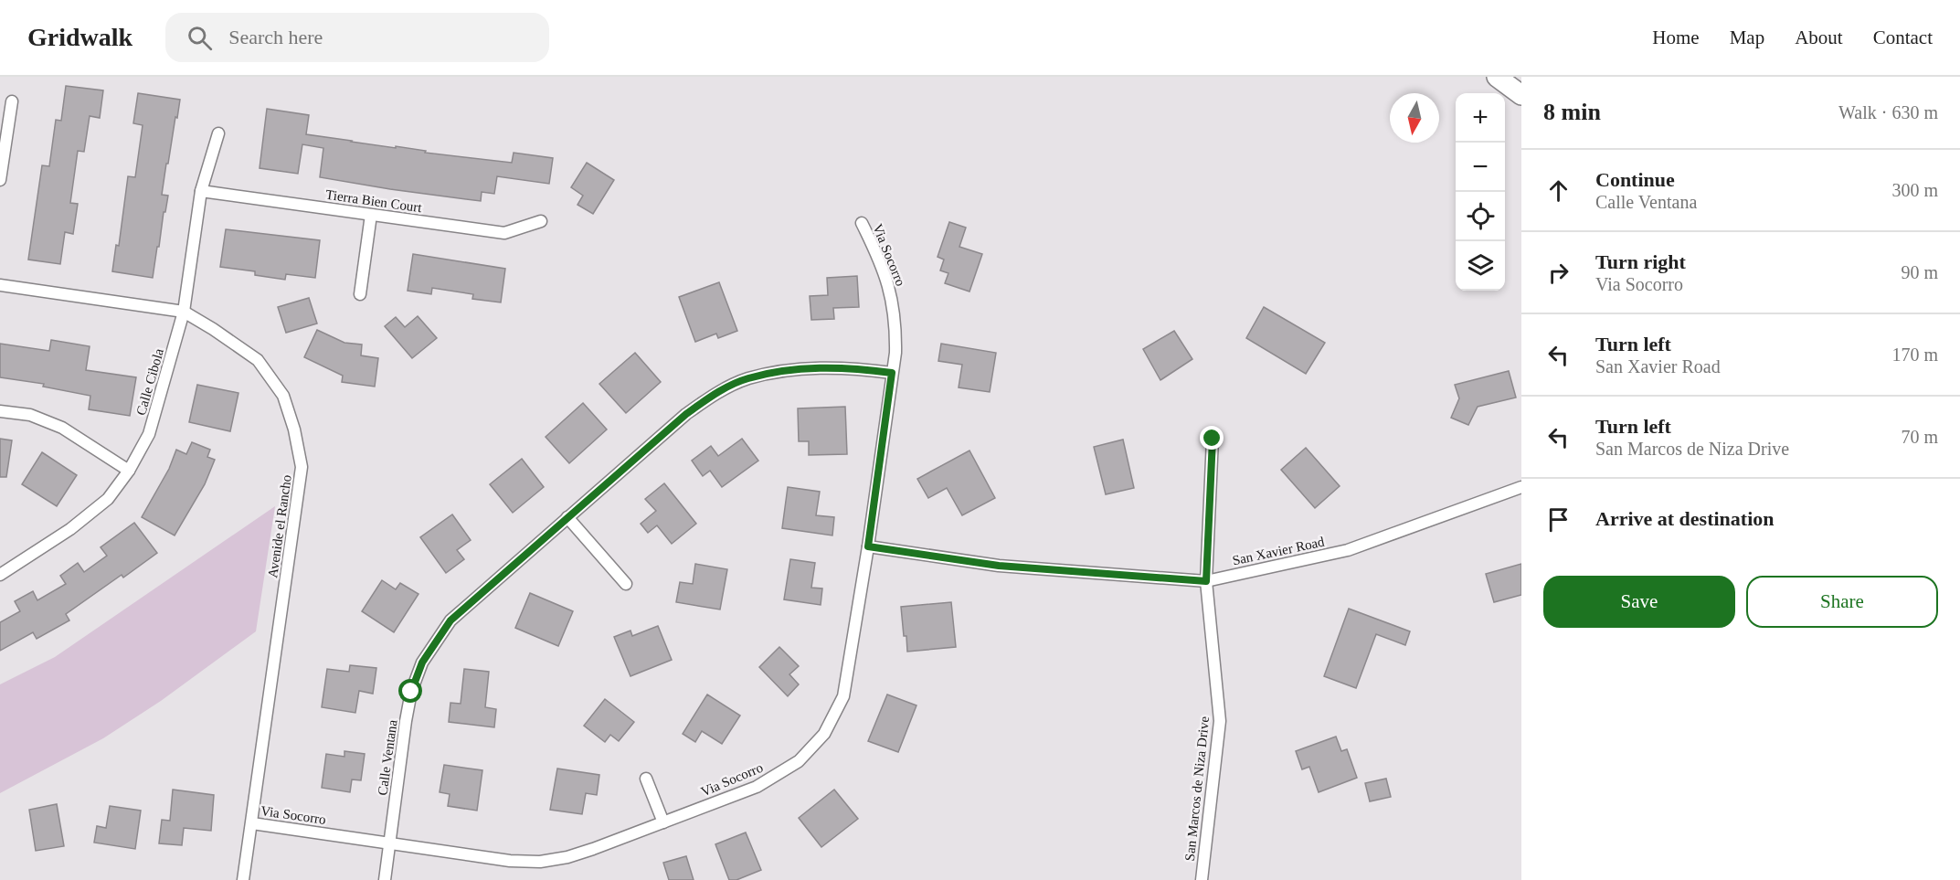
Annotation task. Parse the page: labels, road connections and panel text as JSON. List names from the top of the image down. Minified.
{"streets":{"street":["Tierra Bien Court","Via Socorro","Calle Cibola","Avenide el Rancho","San Xavier Road","Calle Ventana","San Marcos de Niza Drive"]},"crossings":[["Tierra Bien Court","Calle Cibola"],["Via Socorro","Avenide el Rancho"],["Via Socorro","San Xavier Road"],["Via Socorro","Calle Ventana"],["Calle Cibola","Avenide el Rancho"],["San Xavier Road","San Marcos de Niza Drive"]],"north":"bottom","page":{"header":"Gridwalk","search":"Search here","nav":["Home","Map","About","Contact"],"heading":["8 min","Walk · 630 m"],"map_buttons":["+","−"],"list":[["Continue","Calle Ventana","300 m"],["Turn right","Via Socorro","90 m"],["Turn left","San Xavier Road","170 m"],["Turn left","San Marcos de Niza Drive","70 m"],"Arrive at destination"],"buttons":["Save","Share"]}}
